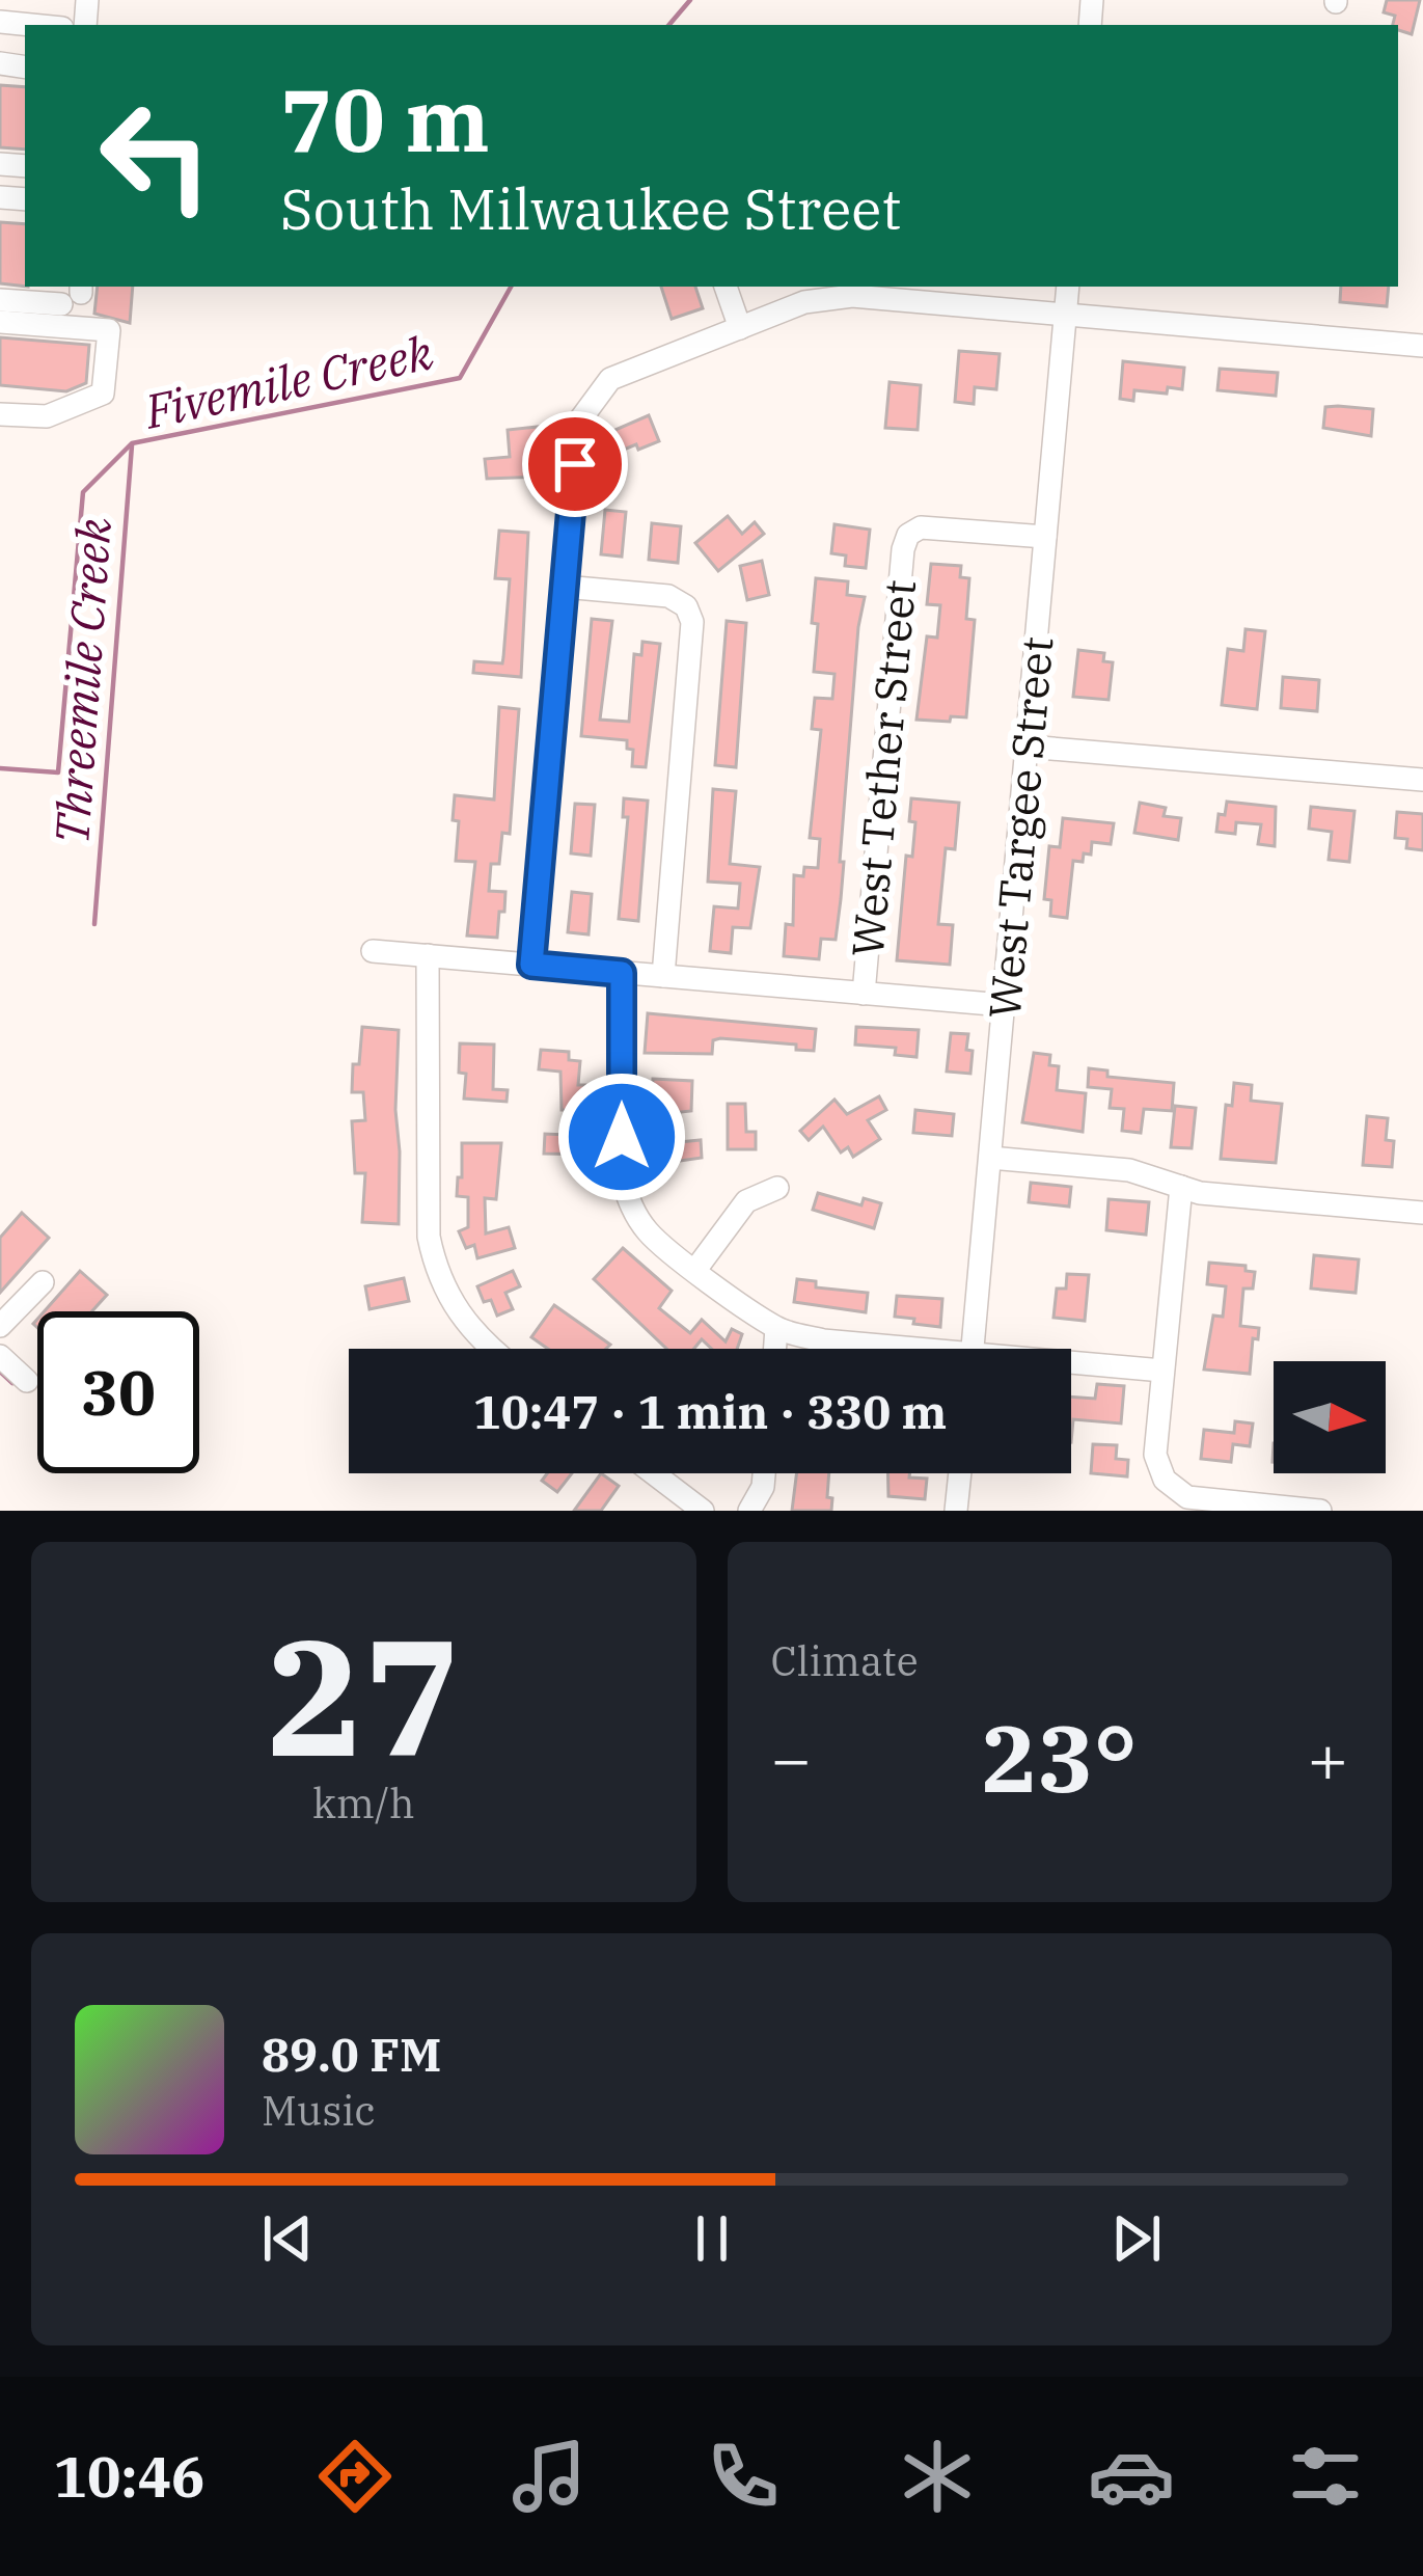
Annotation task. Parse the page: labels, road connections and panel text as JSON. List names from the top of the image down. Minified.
{"streets":{"street":["West Tether Street","West Targee Street"]},"crossings":[["West Tether Street","West Targee Street"]],"water":["Fivemile Creek","Threemile Creek"],"north":"right","page":{"turn":["70 m","South Milwaukee Street"],"limit":"30","trip":"10:47 · 1 min · 330 m","tile":[["27","km/h"],"Climate"],"heat":["−","23°","+"],"song":["89.0 FM","Music"],"tabs":"10:46"}}
